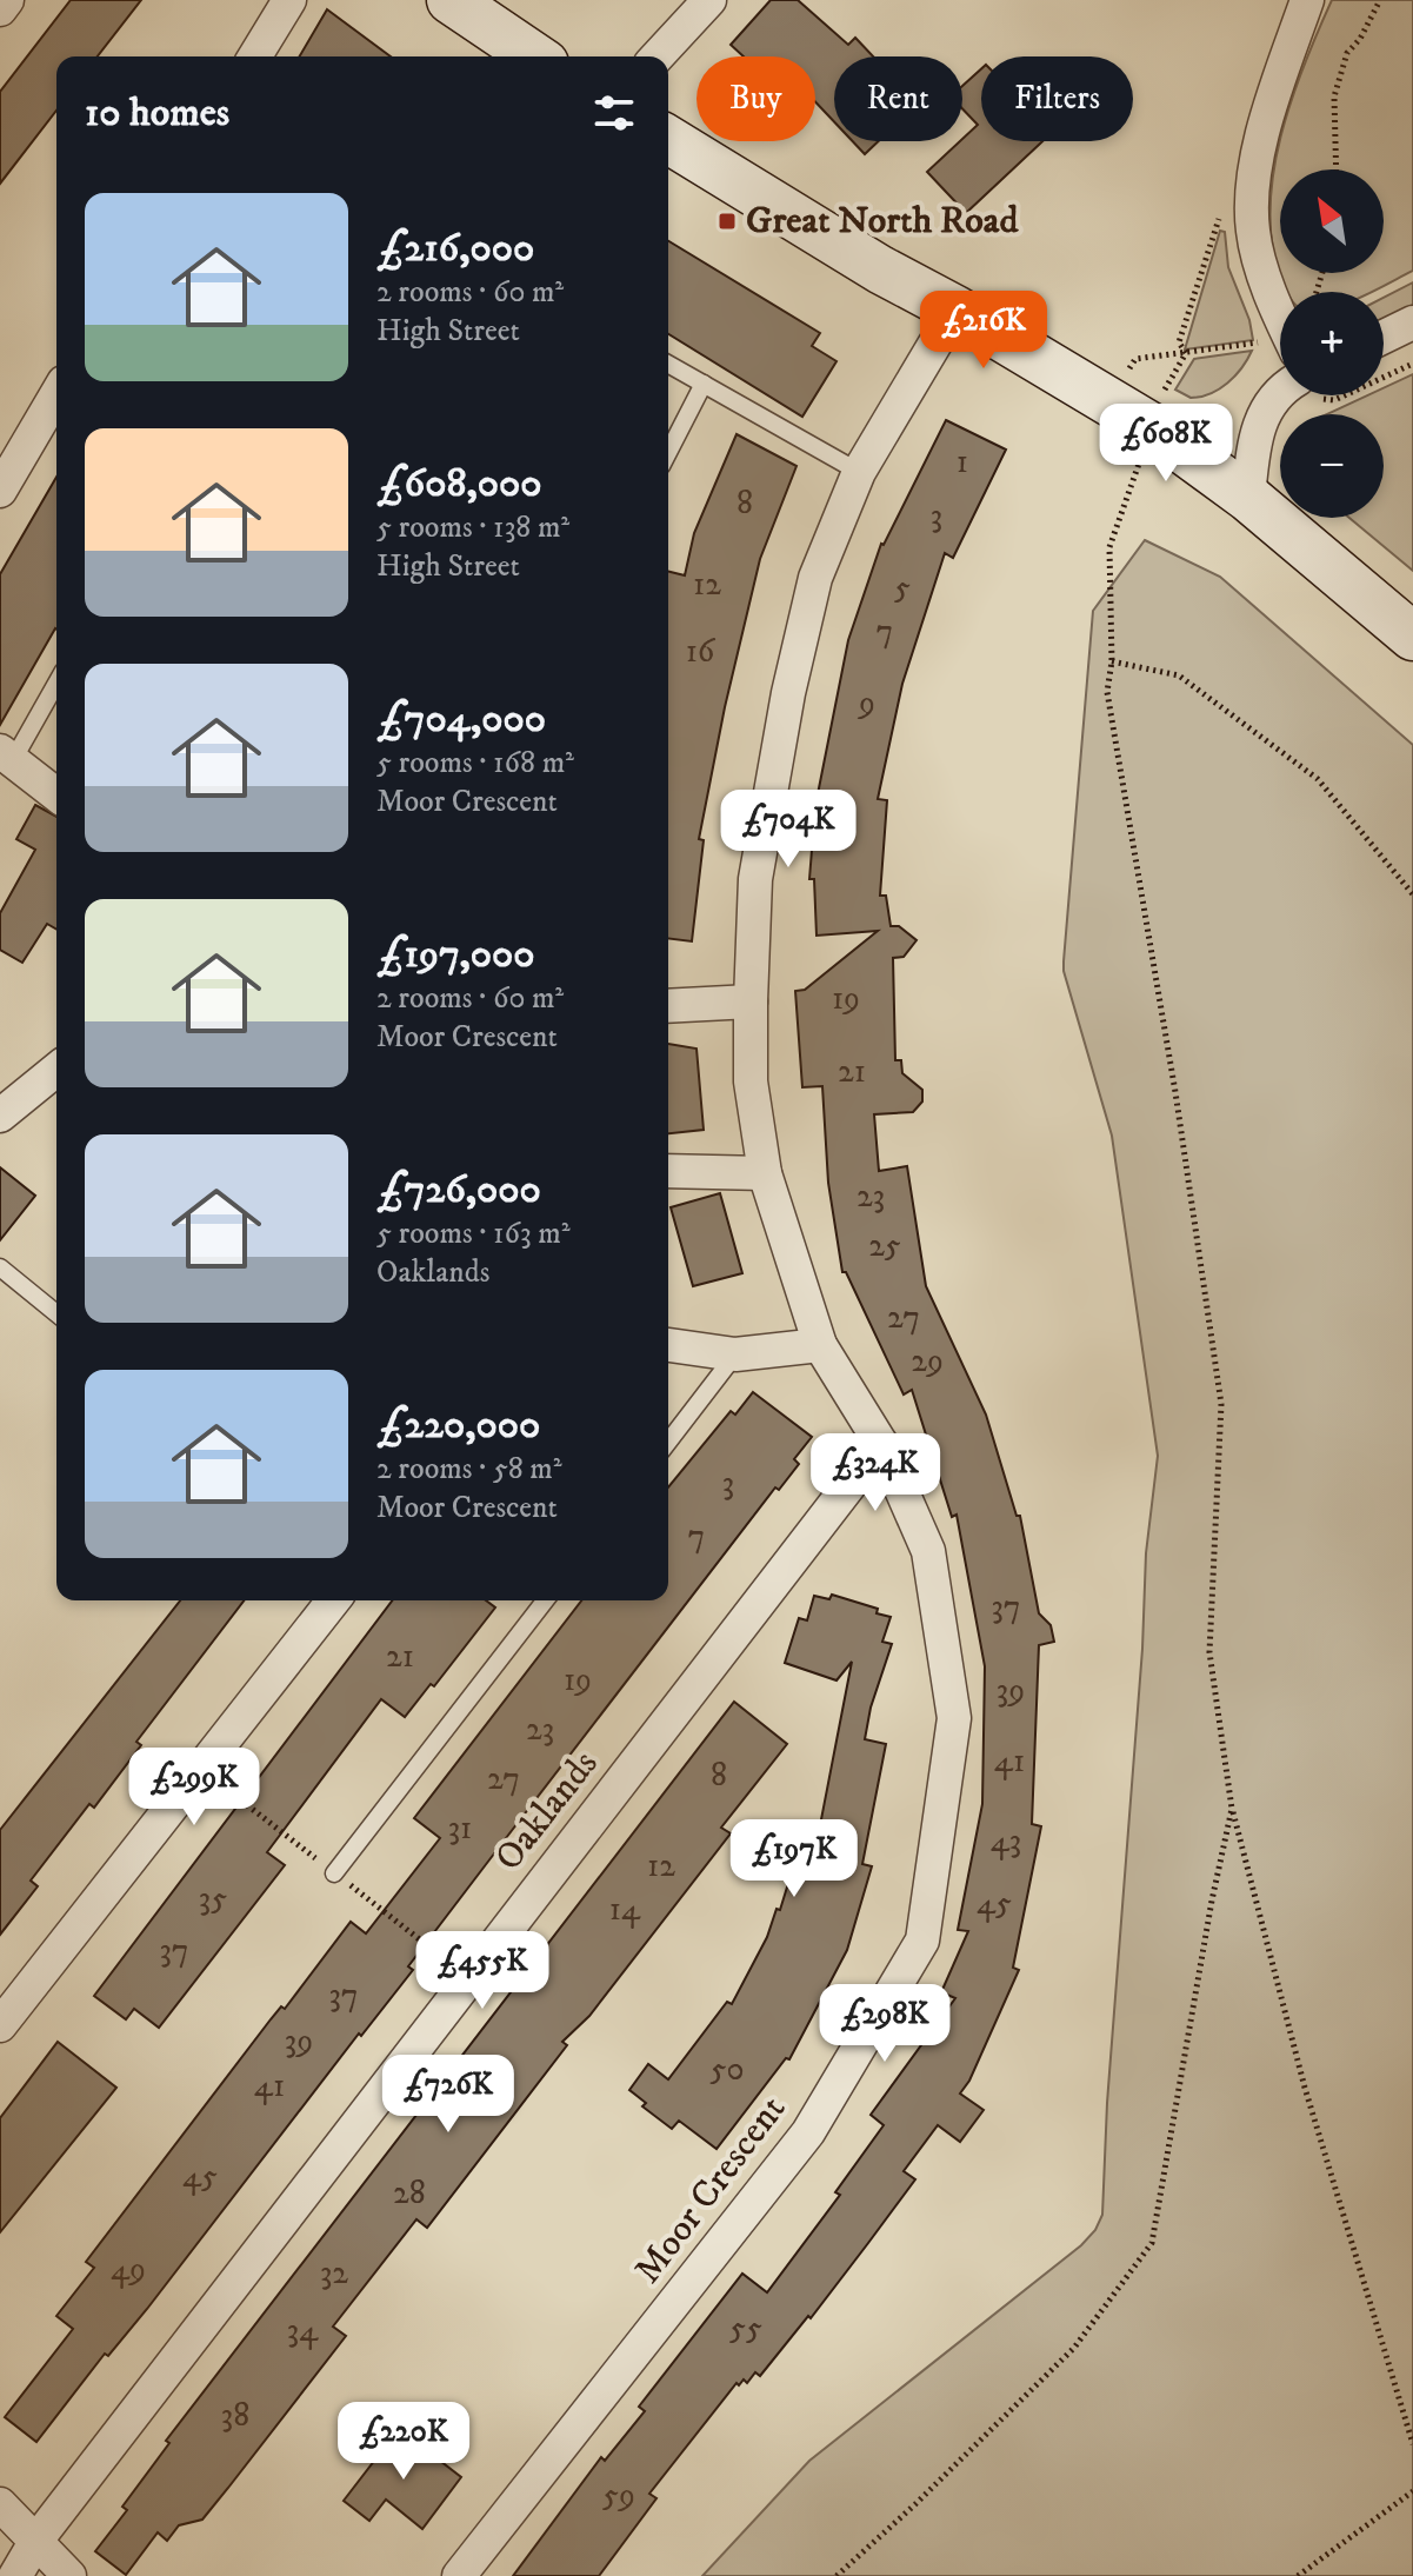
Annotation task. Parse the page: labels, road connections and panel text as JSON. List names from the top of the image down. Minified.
{"streets":{"street":["Oaklands","Moor Crescent"]},"crossings":[["Oaklands","Moor Crescent"]],"places":{"transit":["Great North Road"]},"house_numbers":["1","8","3","12","5","7","16","9","19","21","23","25","27","29","3","7","37","21","19","39","23","41","8","27","31","43","12","35","45","14","37","37","39","50","41","45","28","49","32","55","34","38","59"],"north":"top left","page":{"chip":["Buy","Rent","Filters"],"heading":"10 homes","map_buttons":["+","−"],"list":[{"name":"£216,000","note":"2 rooms · 60 m² · High Street"},{"name":"£608,000","note":"5 rooms · 138 m² · High Street"},{"name":"£704,000","note":"5 rooms · 168 m² · Moor Crescent"},{"name":"£197,000","note":"2 rooms · 60 m² · Moor Crescent"},{"name":"£726,000","note":"5 rooms · 163 m² · Oaklands"},{"name":"£220,000","note":"2 rooms · 58 m² · Moor Crescent"}],"price":["£216K","£608K","£704K","£324K","£299K","£197K","£455K","£298K","£726K","£220K"]}}
